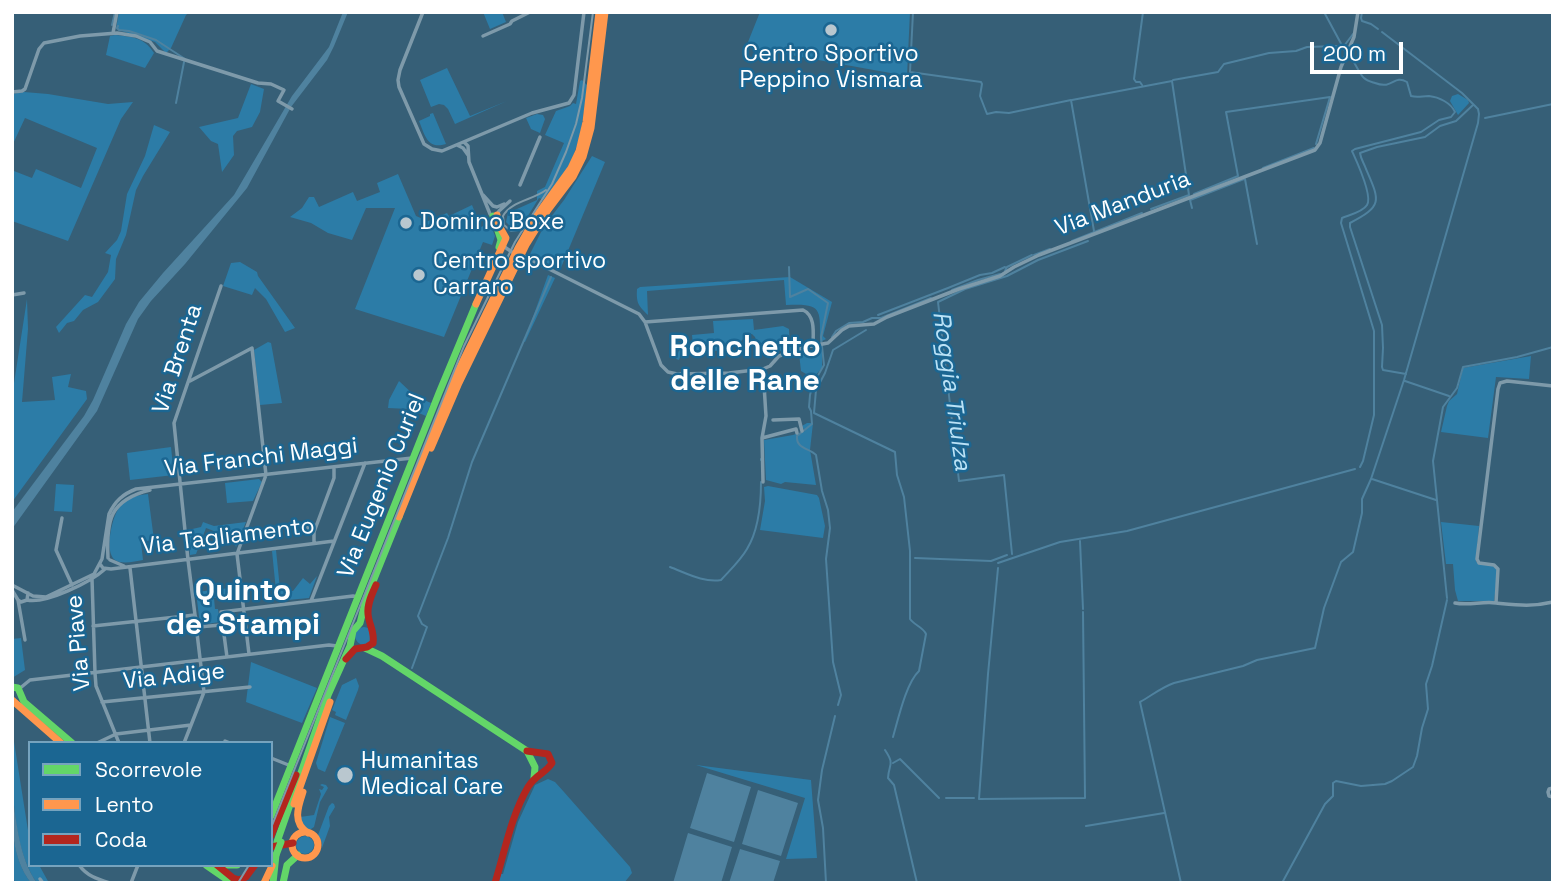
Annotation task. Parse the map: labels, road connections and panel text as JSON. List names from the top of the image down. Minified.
{"streets":{"main road":["Via Eugenio Curiel"],"street":["Via Manduria","Via Brenta","Via Franchi Maggi","Via Tagliamento","Via Piave","Via Adige"]},"crossings":[["Via Brenta","Via Franchi Maggi"],["Via Brenta","Via Tagliamento"],["Via Brenta","Via Adige"],["Via Franchi Maggi","Via Eugenio Curiel"],["Via Franchi Maggi","Via Tagliamento"],["Via Piave","Via Adige"]],"districts":["Ronchetto delle Rane","Quinto de' Stampi"],"water":["Roggia Triulza"],"places":["Centro Sportivo Peppino Vismara","Domino Boxe","Centro sportivo Carraro","Humanitas Medical Care"],"legend":["Scorrevole","Lento","Coda"],"scale_bar":"200 m"}
